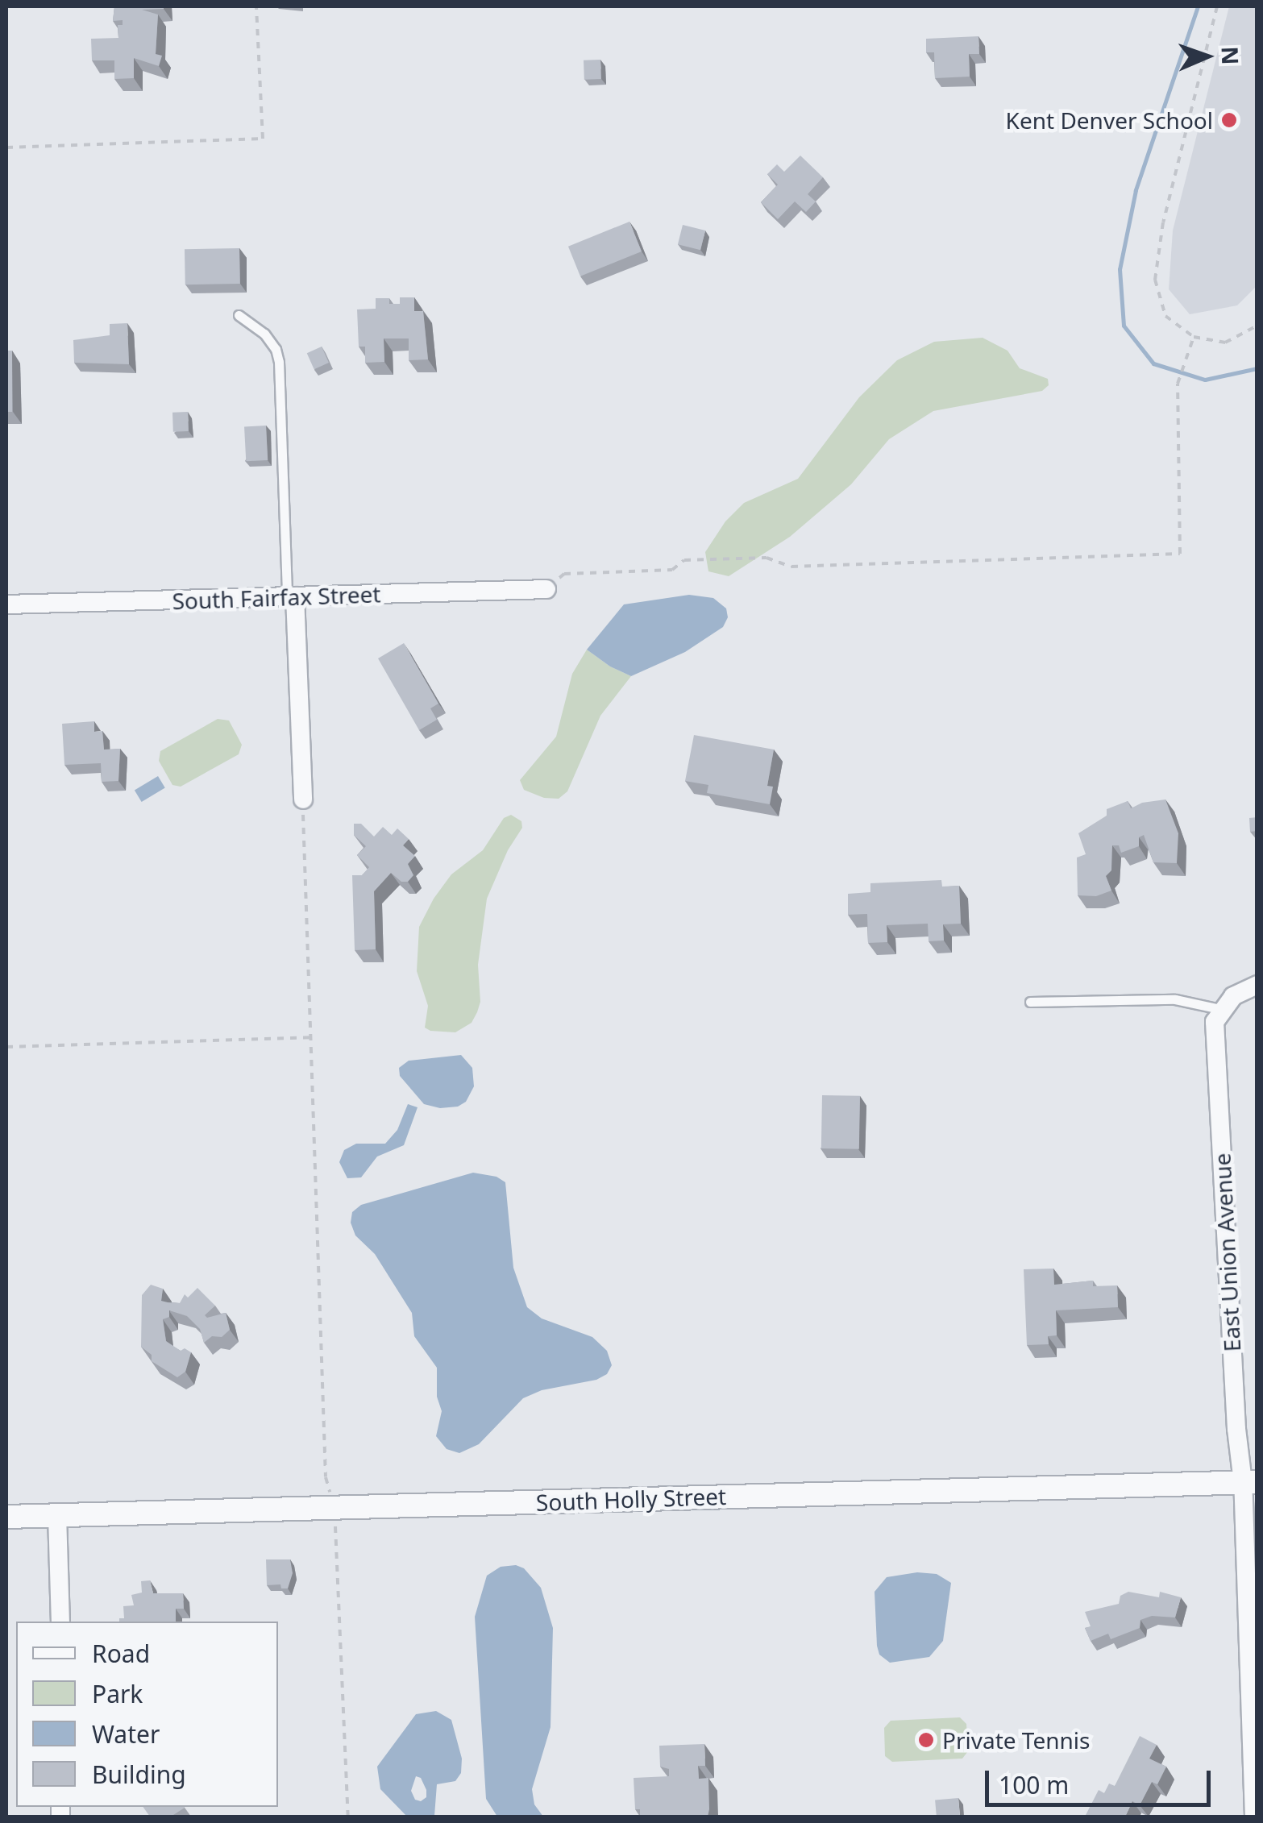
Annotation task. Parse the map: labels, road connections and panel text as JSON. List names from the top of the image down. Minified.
{"streets":{"street":["South Fairfax Street","East Union Avenue","South Holly Street"]},"crossings":[["East Union Avenue","South Holly Street"]],"places":["Kent Denver School","Private Tennis"],"legend":["Road","Park","Water","Building"],"scale_bar":"100 m","north":"right"}
